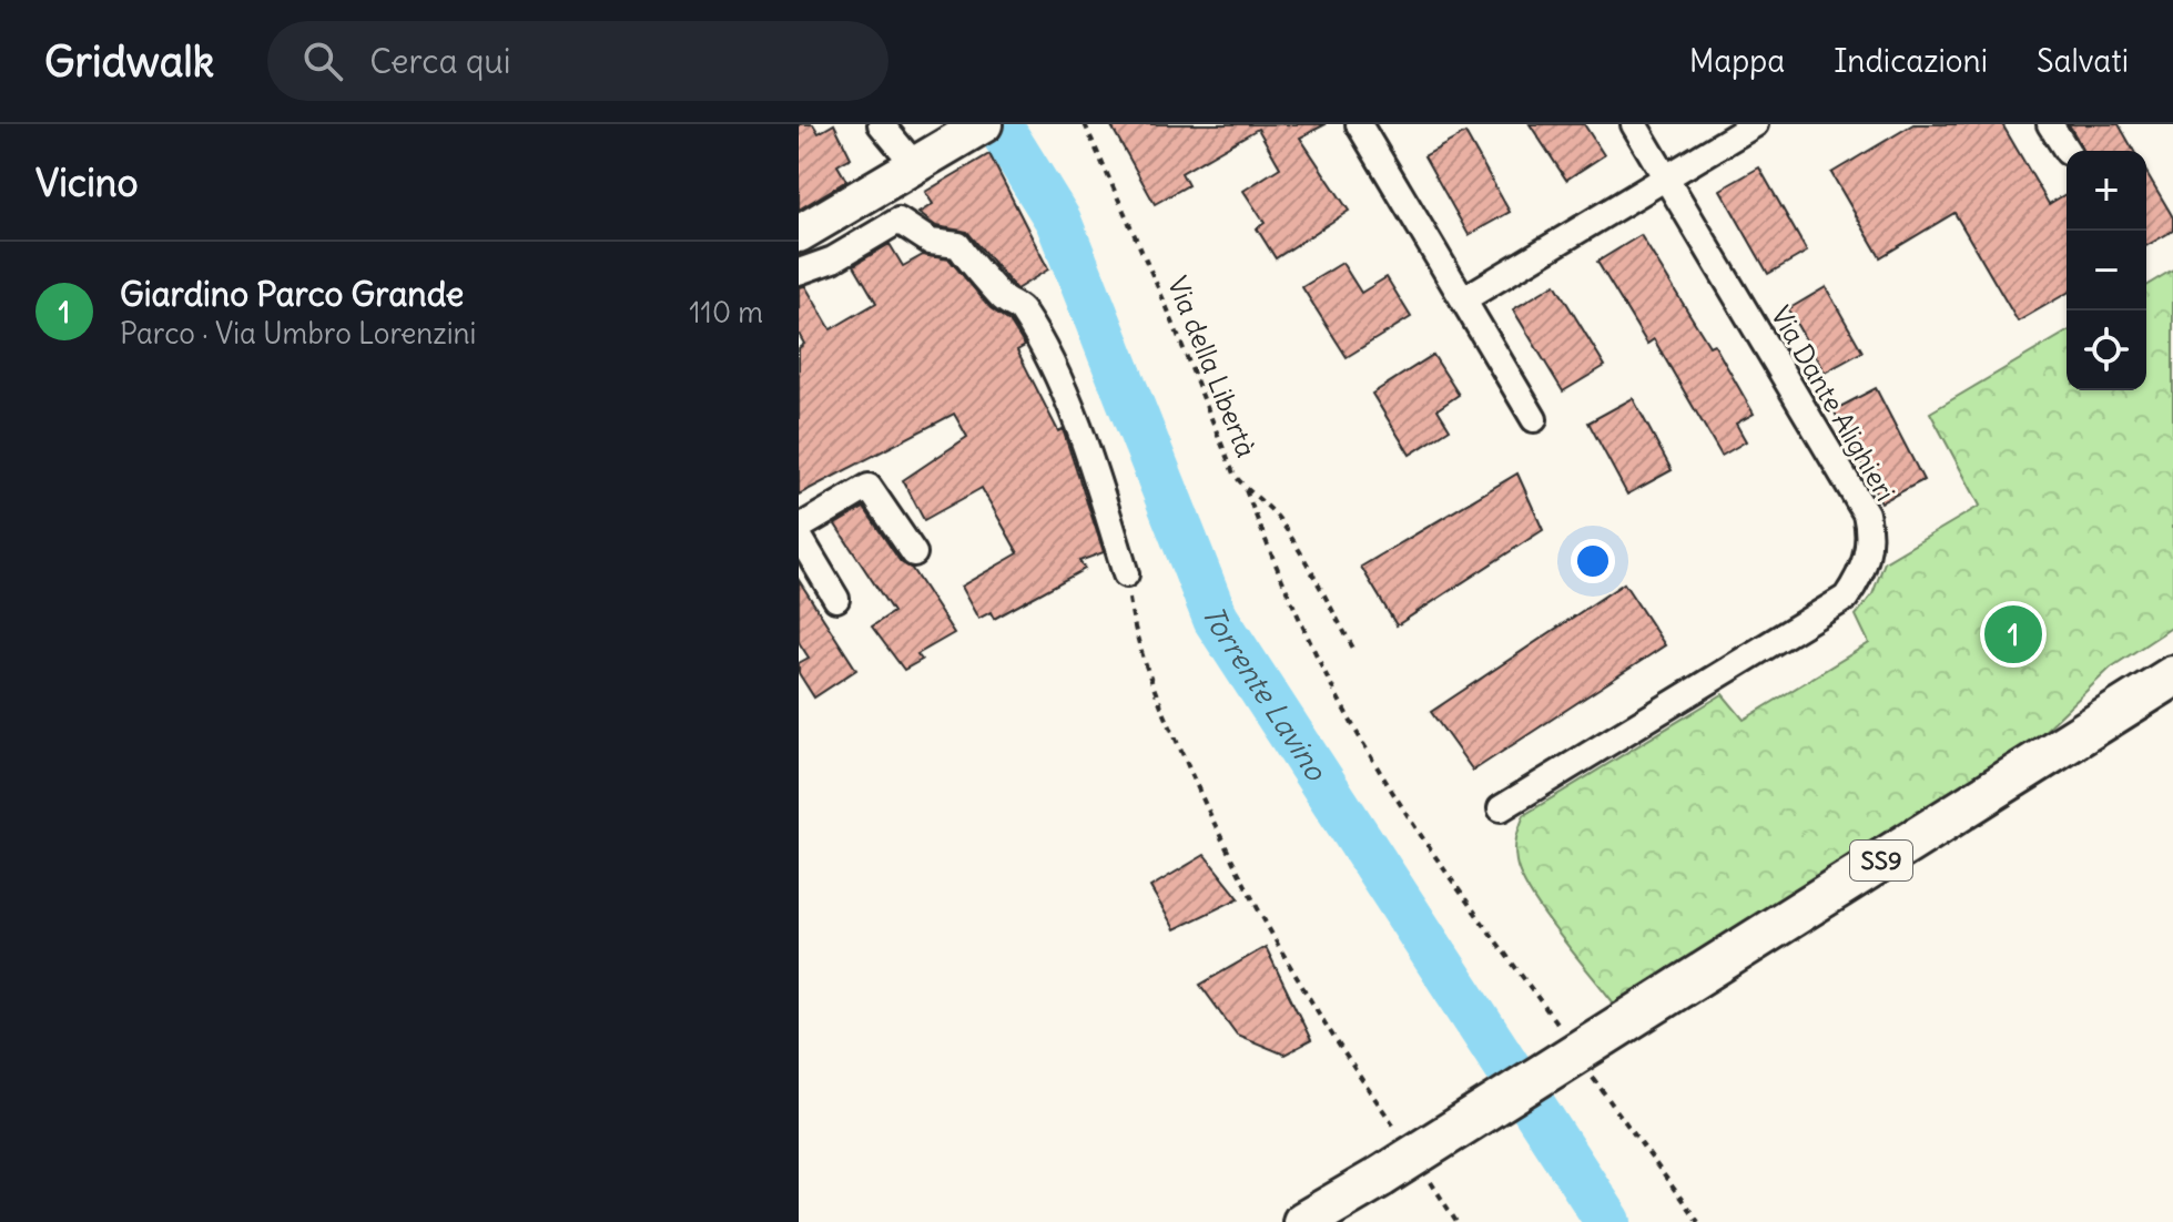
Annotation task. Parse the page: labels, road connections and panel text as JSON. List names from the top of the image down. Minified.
{"streets":{"main road":["SS9"],"street":["Via Dante Alighieri"],"path":["Via della Libertà"]},"water":["Torrente Lavino"],"page":{"header":"Gridwalk","search":"Cerca qui","nav":["Mappa","Indicazioni","Salvati"],"heading":"Vicino","map_buttons":["+","−"],"list":[{"mark":"1","name":"Giardino Parco Grande","note":"Parco · Via Umbro Lorenzini","value":"110 m"}],"pins":"1"}}
